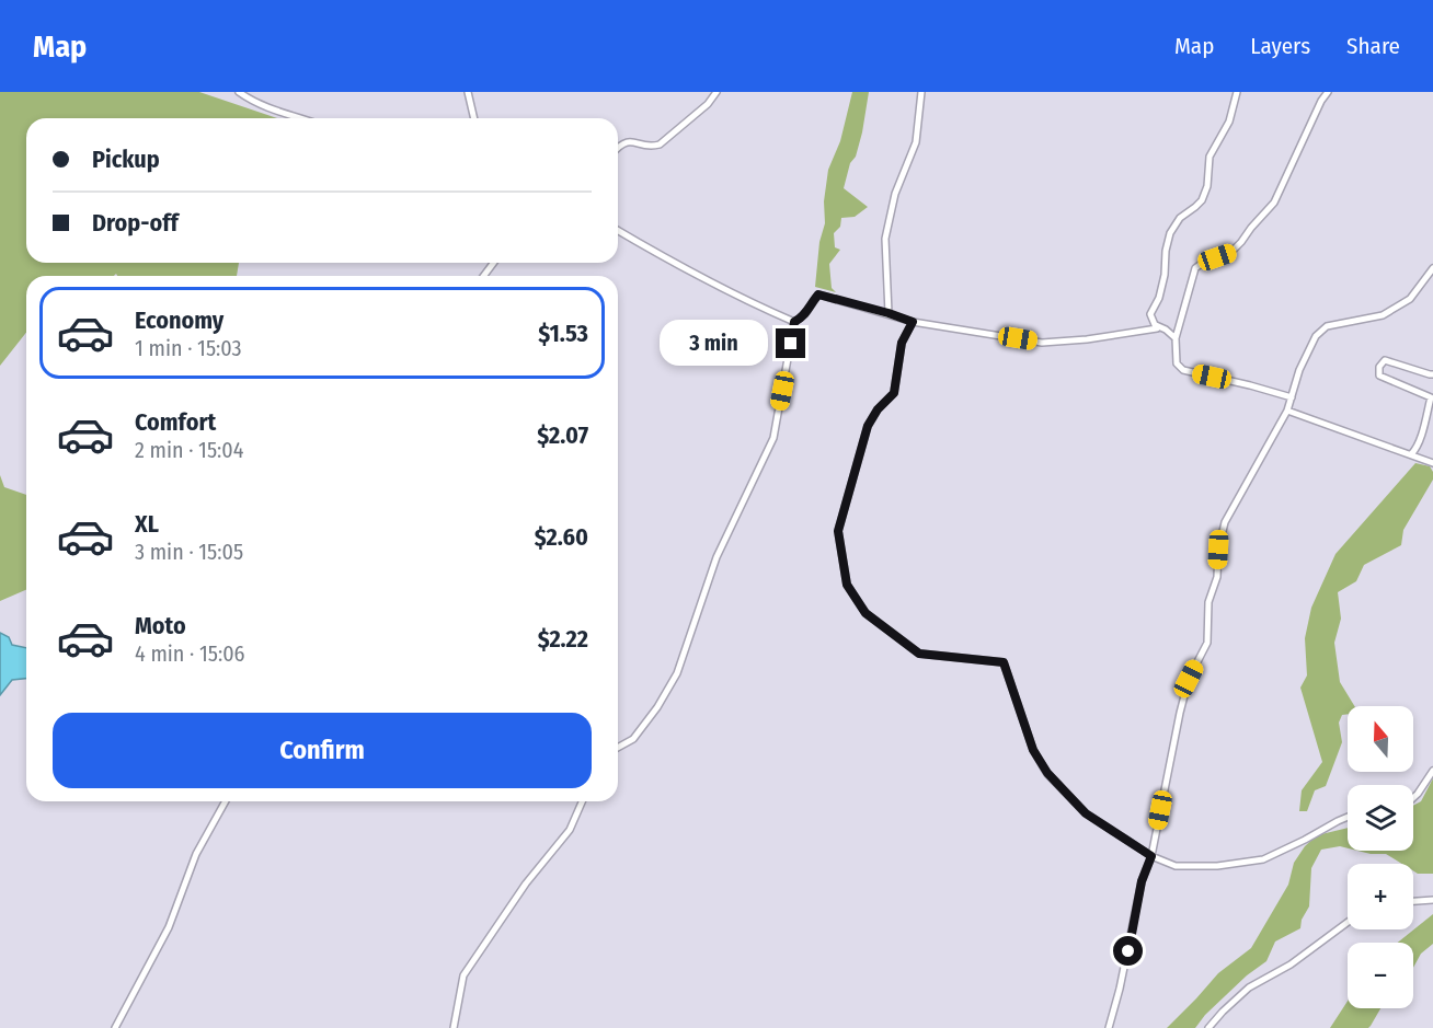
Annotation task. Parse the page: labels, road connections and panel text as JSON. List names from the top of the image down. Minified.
{"north":"top","page":{"header":"Map","nav":["Map","Layers","Share"],"banner":["Pickup","Drop-off"],"list":[{"name":"Economy","note":"1 min · 15:03","value":"$1.53"},{"name":"Comfort","note":"2 min · 15:04","value":"$2.07"},{"name":"XL","note":"3 min · 15:05","value":"$2.60"},{"name":"Moto","note":"4 min · 15:06","value":"$2.22"}],"bubble":"3 min","buttons":"Confirm","map_buttons":["+","−"]}}
